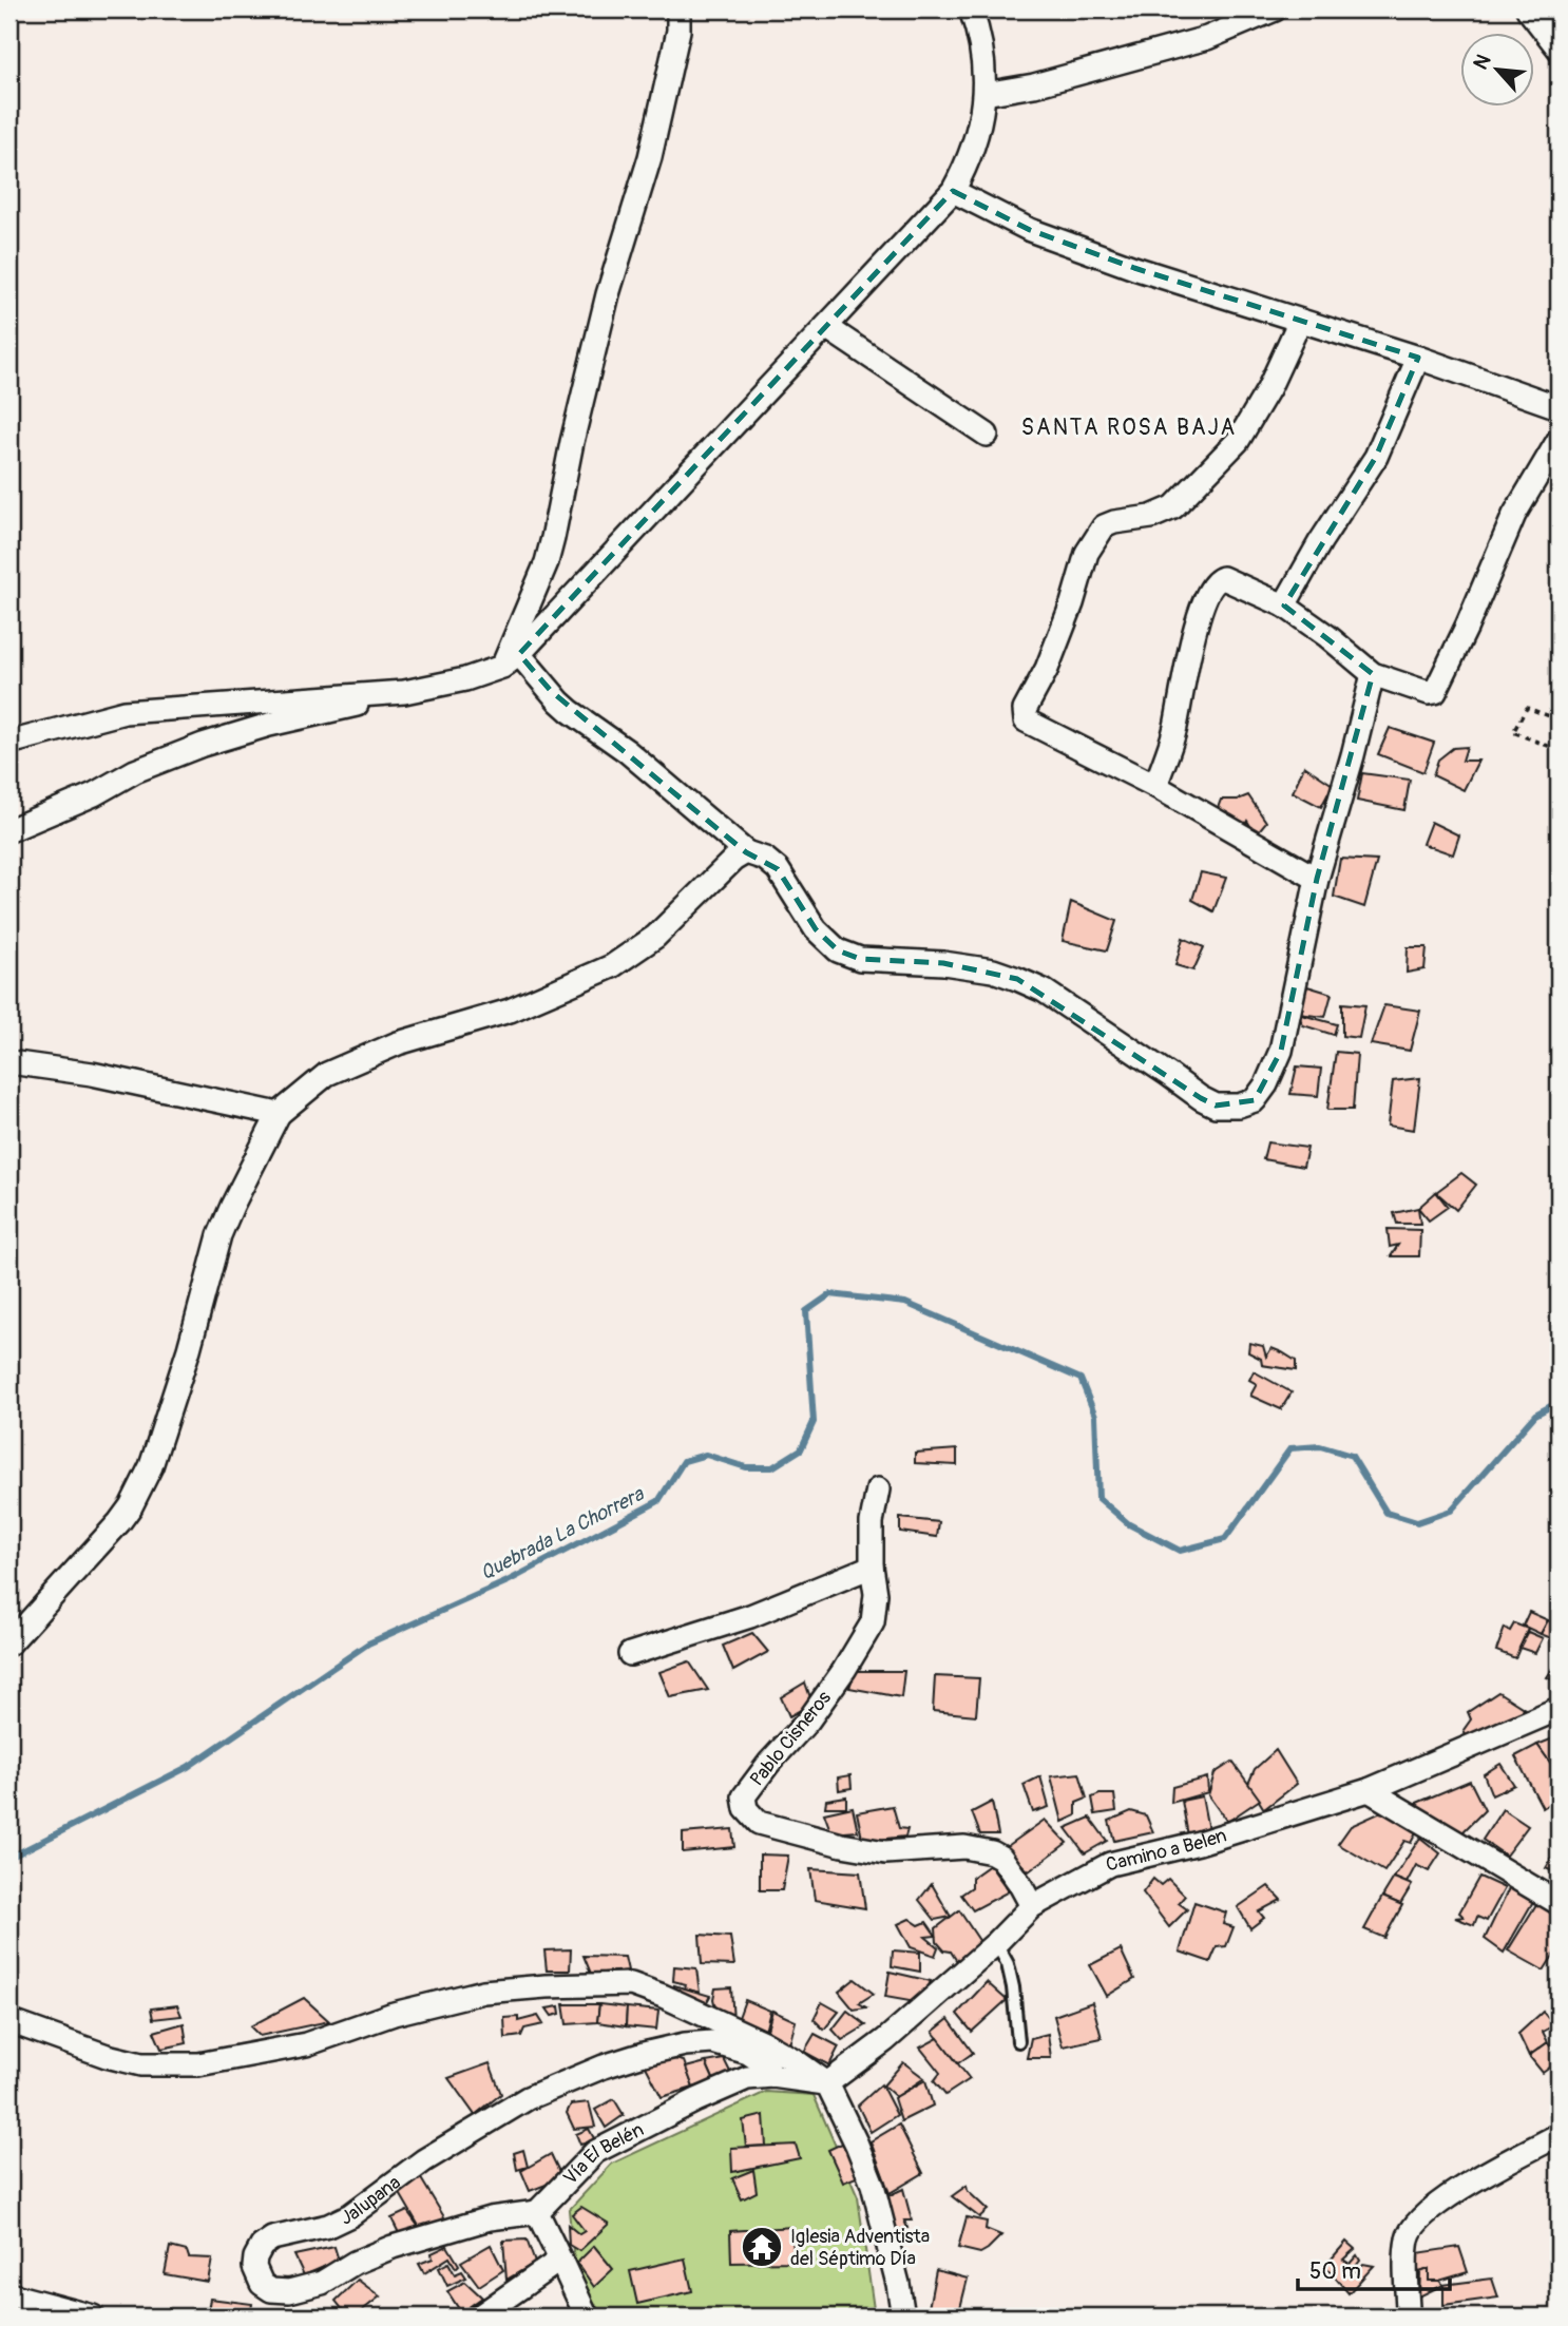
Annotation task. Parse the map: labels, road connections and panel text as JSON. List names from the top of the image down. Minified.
{"streets":{"street":["Pablo Cisneros","Camino a Belen","Vía El Belén","Jalupana"]},"crossings":[["Pablo Cisneros","Camino a Belen"],["Camino a Belen","Vía El Belén"],["Vía El Belén","Jalupana"]],"districts":["SANTA ROSA BAJA"],"water":["Quebrada La Chorrera"],"places":{"temple":["Iglesia Adventista del Séptimo Día"]},"scale_bar":"50 m","north":"top left"}
